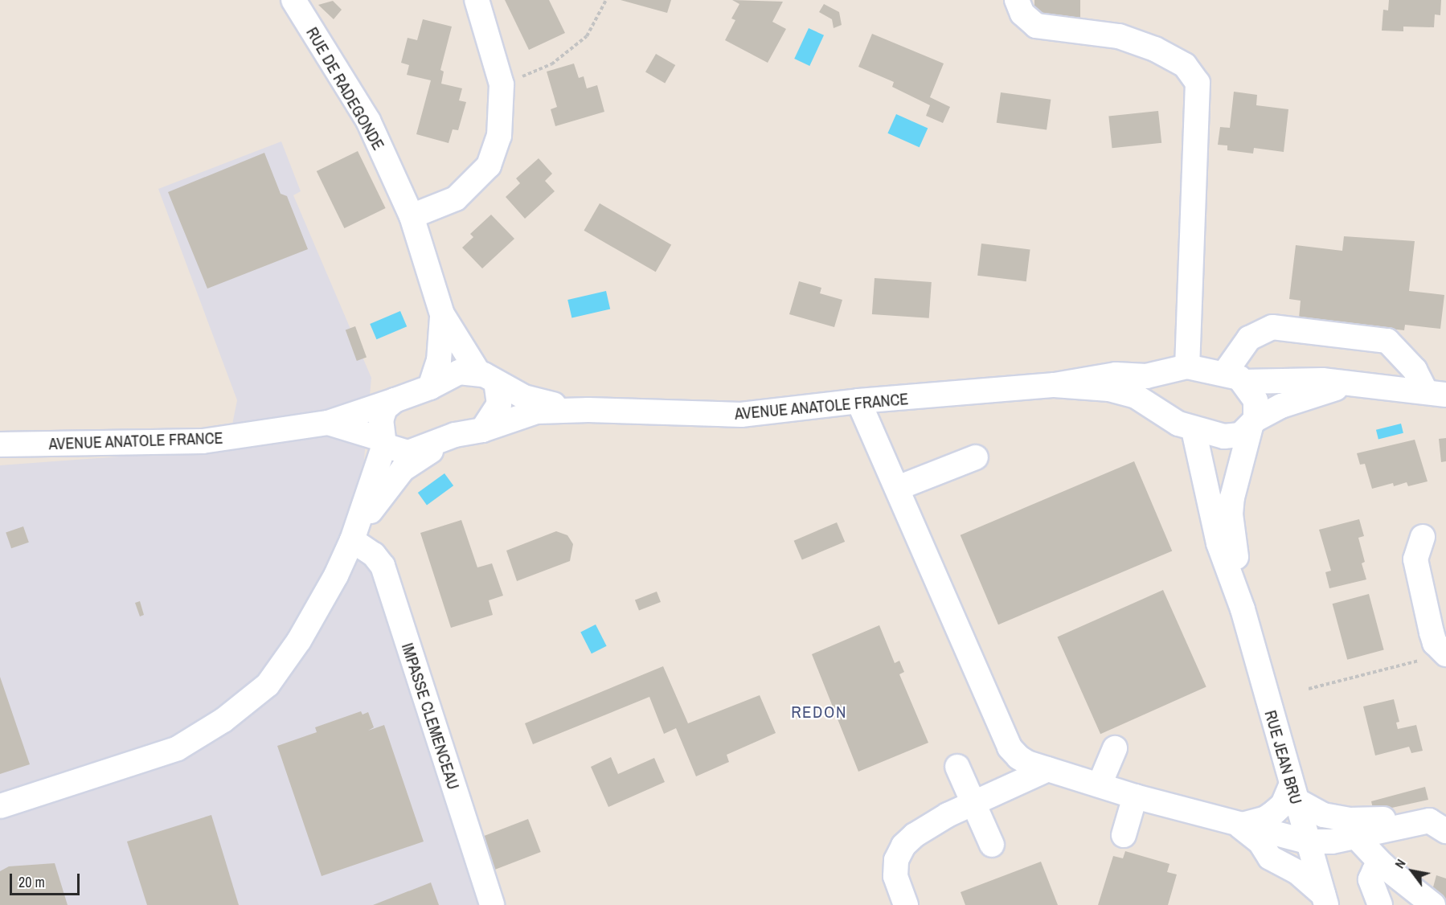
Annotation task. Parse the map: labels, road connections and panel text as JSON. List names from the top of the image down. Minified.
{"streets":{"street":["RUE DE RADEGONDE","AVENUE ANATOLE FRANCE","IMPASSE CLEMENCEAU","RUE JEAN BRU"]},"crossings":[["RUE DE RADEGONDE","AVENUE ANATOLE FRANCE"],["AVENUE ANATOLE FRANCE","RUE JEAN BRU"]],"districts":["REDON"],"scale_bar":"20 m","north":"top left"}
